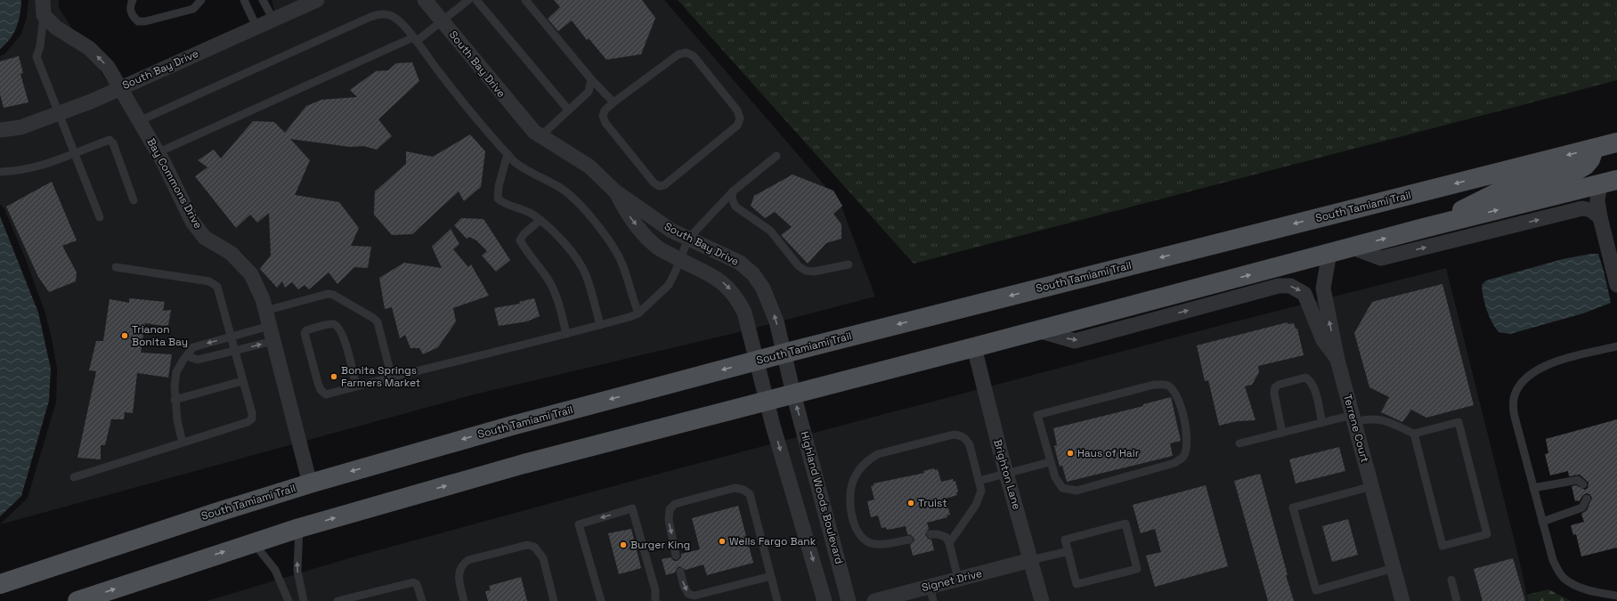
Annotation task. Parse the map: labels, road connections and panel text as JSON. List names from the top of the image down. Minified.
{"streets":{"main road":["South Tamiami Trail"],"street":["South Bay Drive","Bay Commons Drive","Terrene Court","Brighton Lane","Highland Woods Boulevard","Signet Drive"]},"crossings":[["South Bay Drive","Bay Commons Drive"],["South Bay Drive","South Tamiami Trail"],["South Bay Drive","Highland Woods Boulevard"],["Bay Commons Drive","South Tamiami Trail"],["Brighton Lane","Signet Drive"]],"places":["Trianon Bonita Bay","Bonita Springs Farmers Market","Haus of Hair","Truist","Wells Fargo Bank","Burger King"]}
